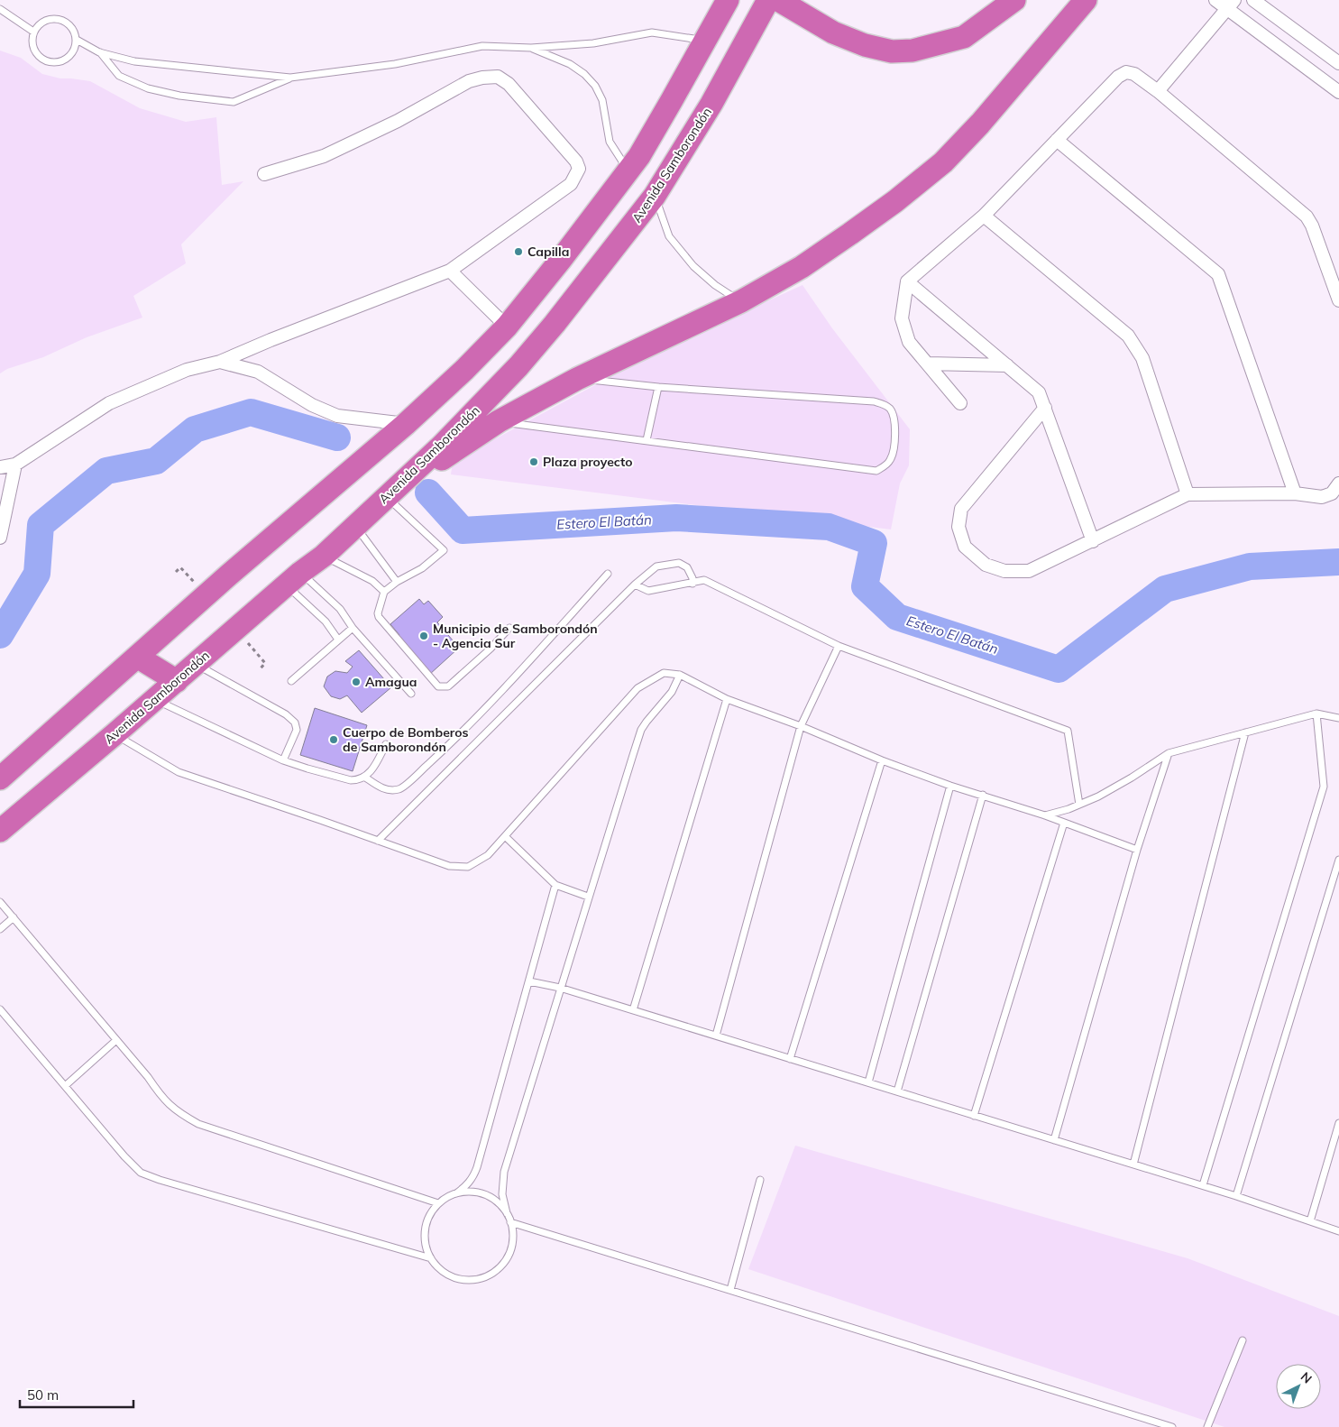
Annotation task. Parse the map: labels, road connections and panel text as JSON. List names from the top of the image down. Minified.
{"streets":{"highway":["Avenida Samborondón"]},"water":["Estero El Batán"],"places":["Capilla","Plaza proyecto","Municipio de Samborondón - Agencia Sur","Amagua","Cuerpo de Bomberos de Samborondón"],"scale_bar":"50 m","north":"top right"}
